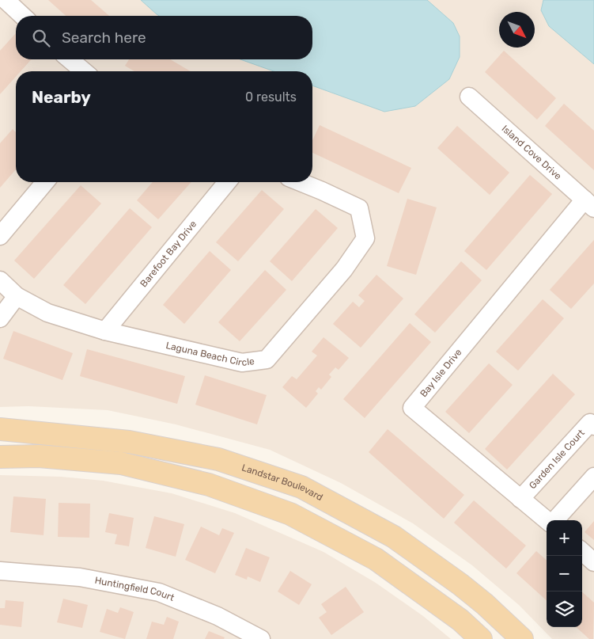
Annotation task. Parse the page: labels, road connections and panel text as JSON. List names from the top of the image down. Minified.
{"streets":{"main road":["Landstar Boulevard"],"street":["Island Cove Drive","Barefoot Bay Drive","Laguna Beach Circle","Bay Isle Drive","Garden Isle Court","Huntingfield Court"]},"crossings":[["Island Cove Drive","Bay Isle Drive"],["Barefoot Bay Drive","Laguna Beach Circle"],["Bay Isle Drive","Garden Isle Court"]],"north":"bottom right","page":{"search":"Search here","heading":["Nearby","0 results"],"map_buttons":["+","−"]}}
